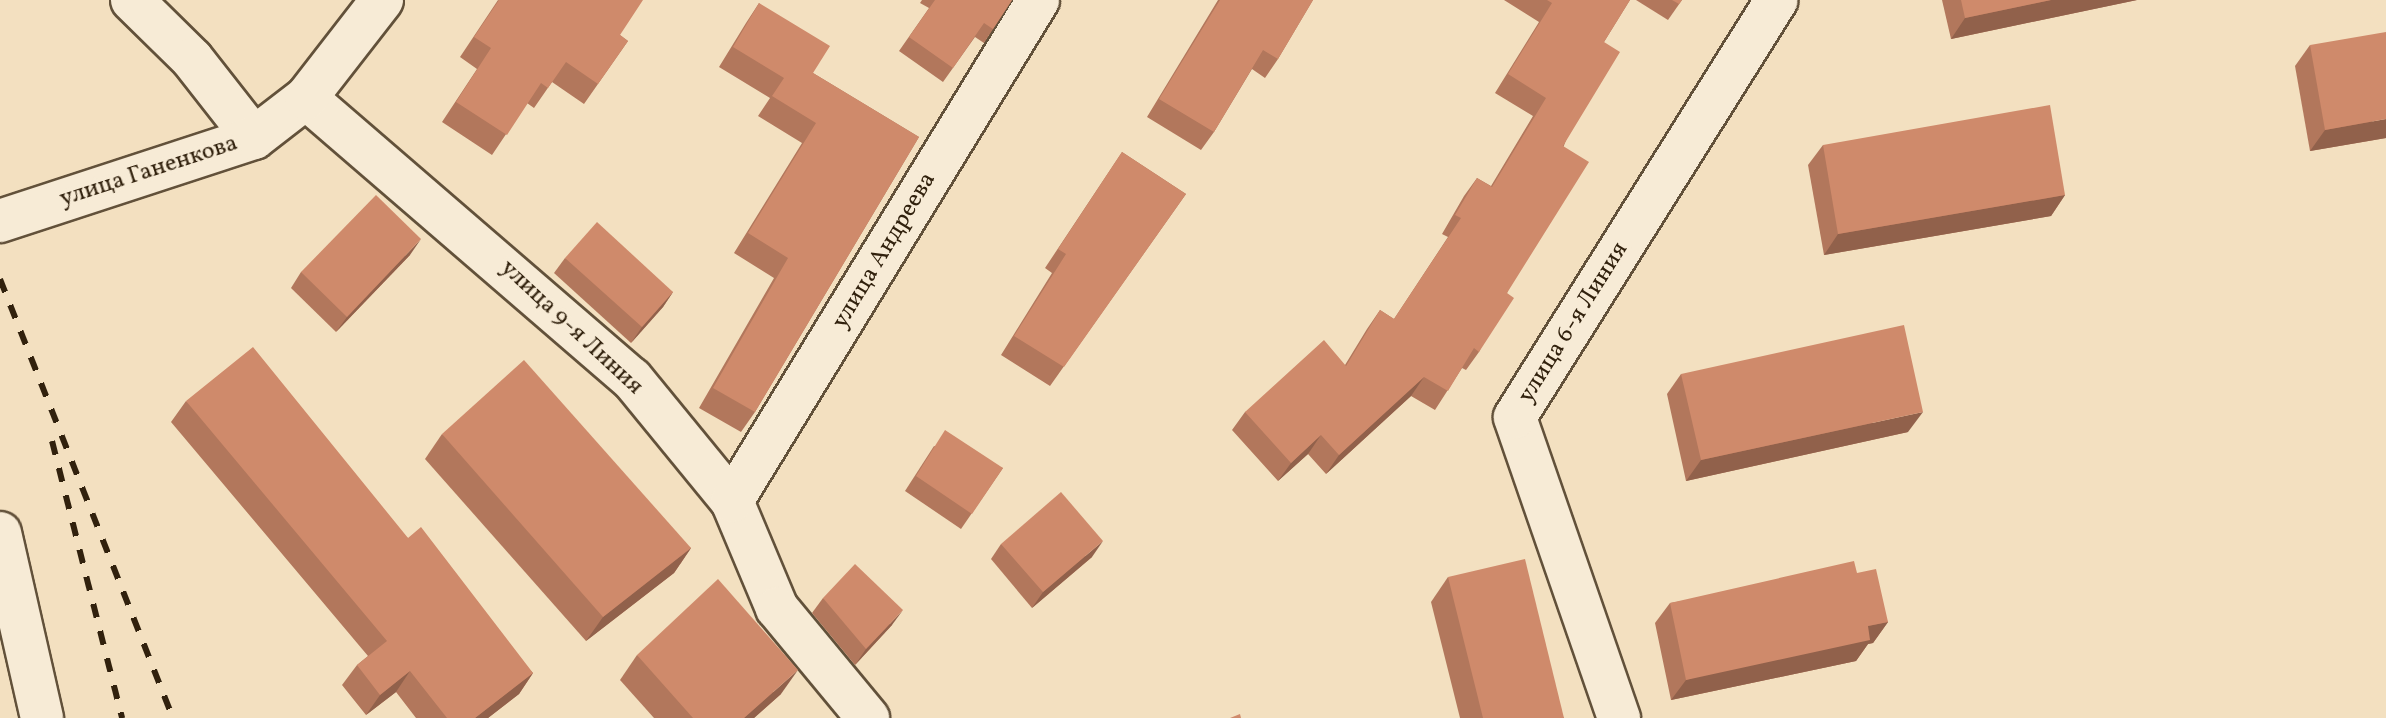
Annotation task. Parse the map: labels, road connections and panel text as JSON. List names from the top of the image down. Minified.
{"streets":{"street":["улица Ганенкова","улица Андреева","улица 6-я Линия","улица 9-я Линия"]},"crossings":[["улица Ганенкова","улица 9-я Линия"],["улица Андреева","улица 9-я Линия"]]}
